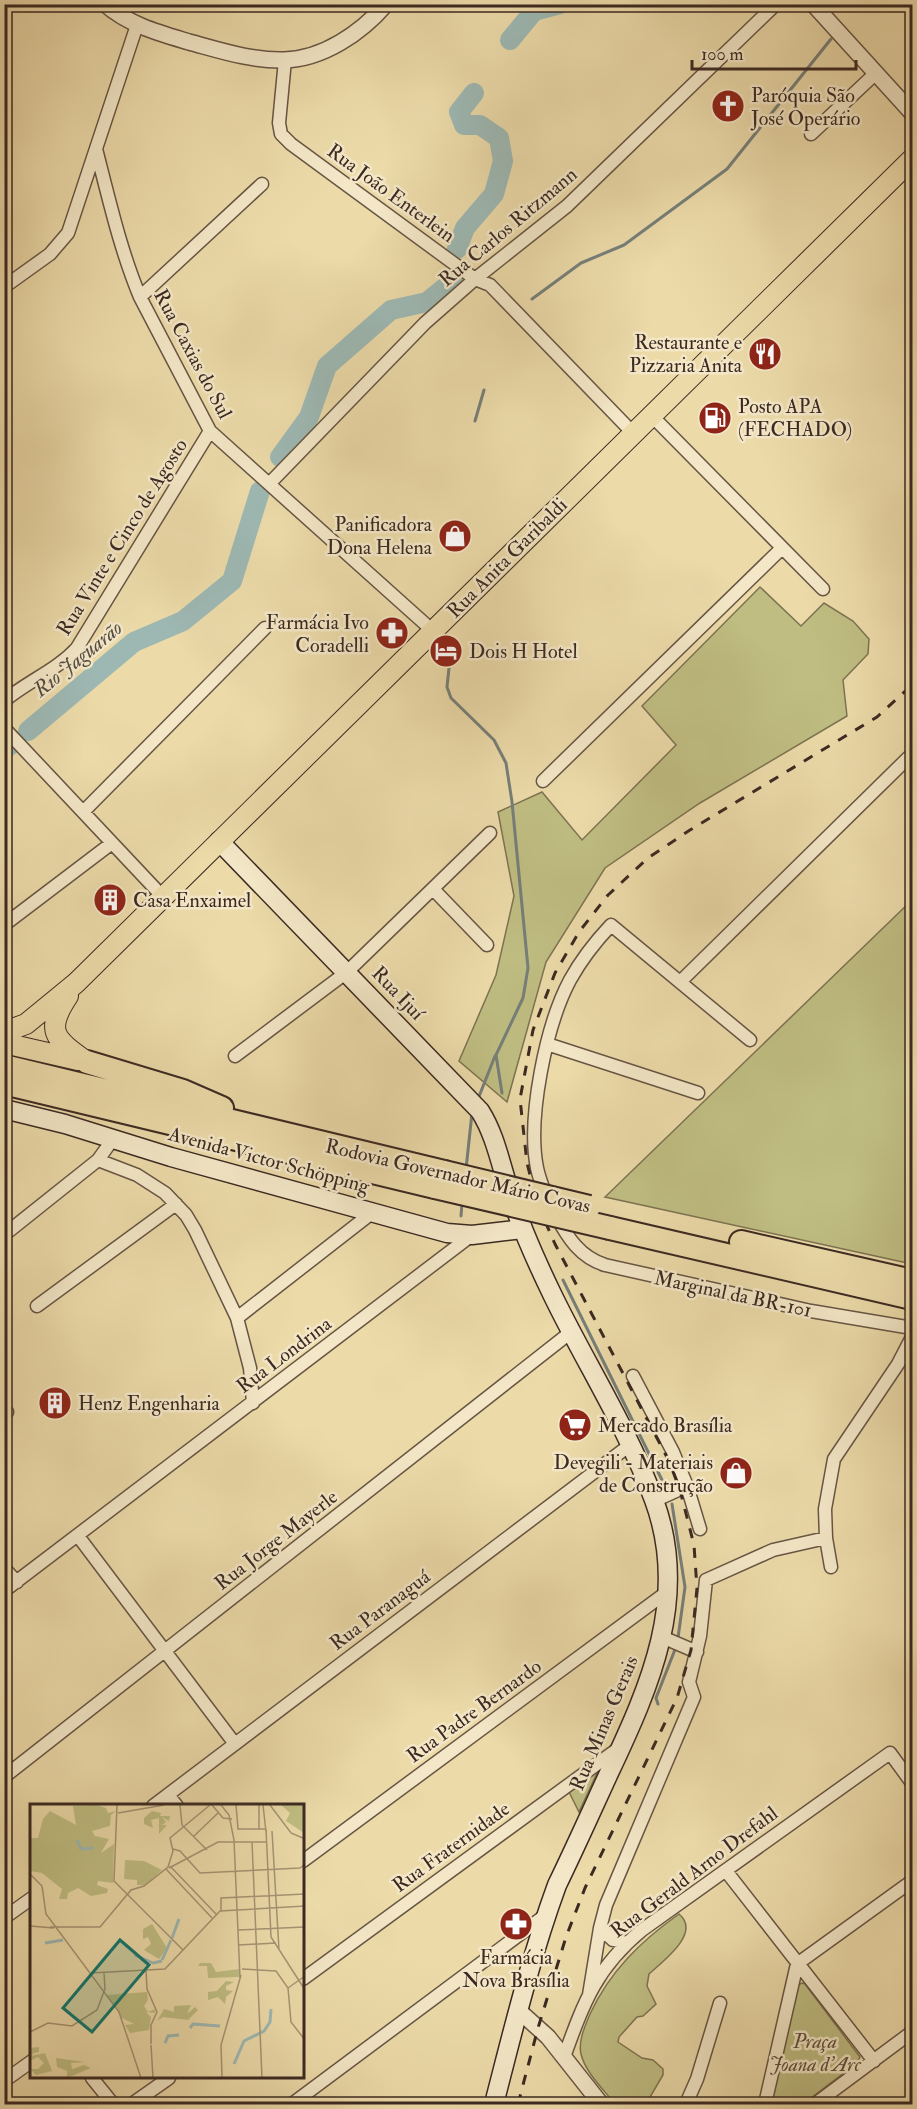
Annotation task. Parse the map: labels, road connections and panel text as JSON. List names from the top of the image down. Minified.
{"streets":{"highway":["Rodovia Governador Mário Covas"],"main road":["Rua Anita Garibaldi","Rua Ijuí","Avenida Victor Schöpping","Rua Minas Gerais"],"street":["Rua João Enterlein","Rua Carlos Ritzmann","Rua Caxias do Sul","Rua Vinte e Cinco de Agosto","Marginal da BR-101","Rua Londrina","Rua Jorge Mayerle","Rua Paranaguá","Rua Padre Bernardo","Rua Fraternidade","Rua Gerald Arno Drefahl"]},"crossings":[["Rua João Enterlein","Rua Carlos Ritzmann"],["Rua João Enterlein","Rua Anita Garibaldi"],["Rua Carlos Ritzmann","Rua Caxias do Sul"],["Rua Caxias do Sul","Rua Vinte e Cinco de Agosto"],["Rua Caxias do Sul","Rua Anita Garibaldi"],["Rua Anita Garibaldi","Rua Ijuí"],["Rua Ijuí","Rua Minas Gerais"],["Avenida Victor Schöpping","Rua Londrina"],["Avenida Victor Schöpping","Rua Minas Gerais"],["Rua Jorge Mayerle","Rua Minas Gerais"],["Rua Paranaguá","Rua Minas Gerais"],["Rua Padre Bernardo","Rua Minas Gerais"],["Rua Minas Gerais","Rua Fraternidade"]],"water":["Rio Jaguarão"],"parks":["Praça Joana d'Arc"],"places":{"church":["Paróquia São José Operário"],"restaurant":["Restaurante e Pizzaria Anita"],"fuel station":["Posto APA (FECHADO)"],"shop":["Panificadora Dona Helena","Devegili - Materiais de Construção"],"pharmacy":["Farmácia Ivo Coradelli","Farmácia Nova Brasília"],"hotel":["Dois H Hotel"],"building":["Casa Enxaimel","Henz Engenharia"],"supermarket":["Mercado Brasília"]},"scale_bar":"100 m"}
